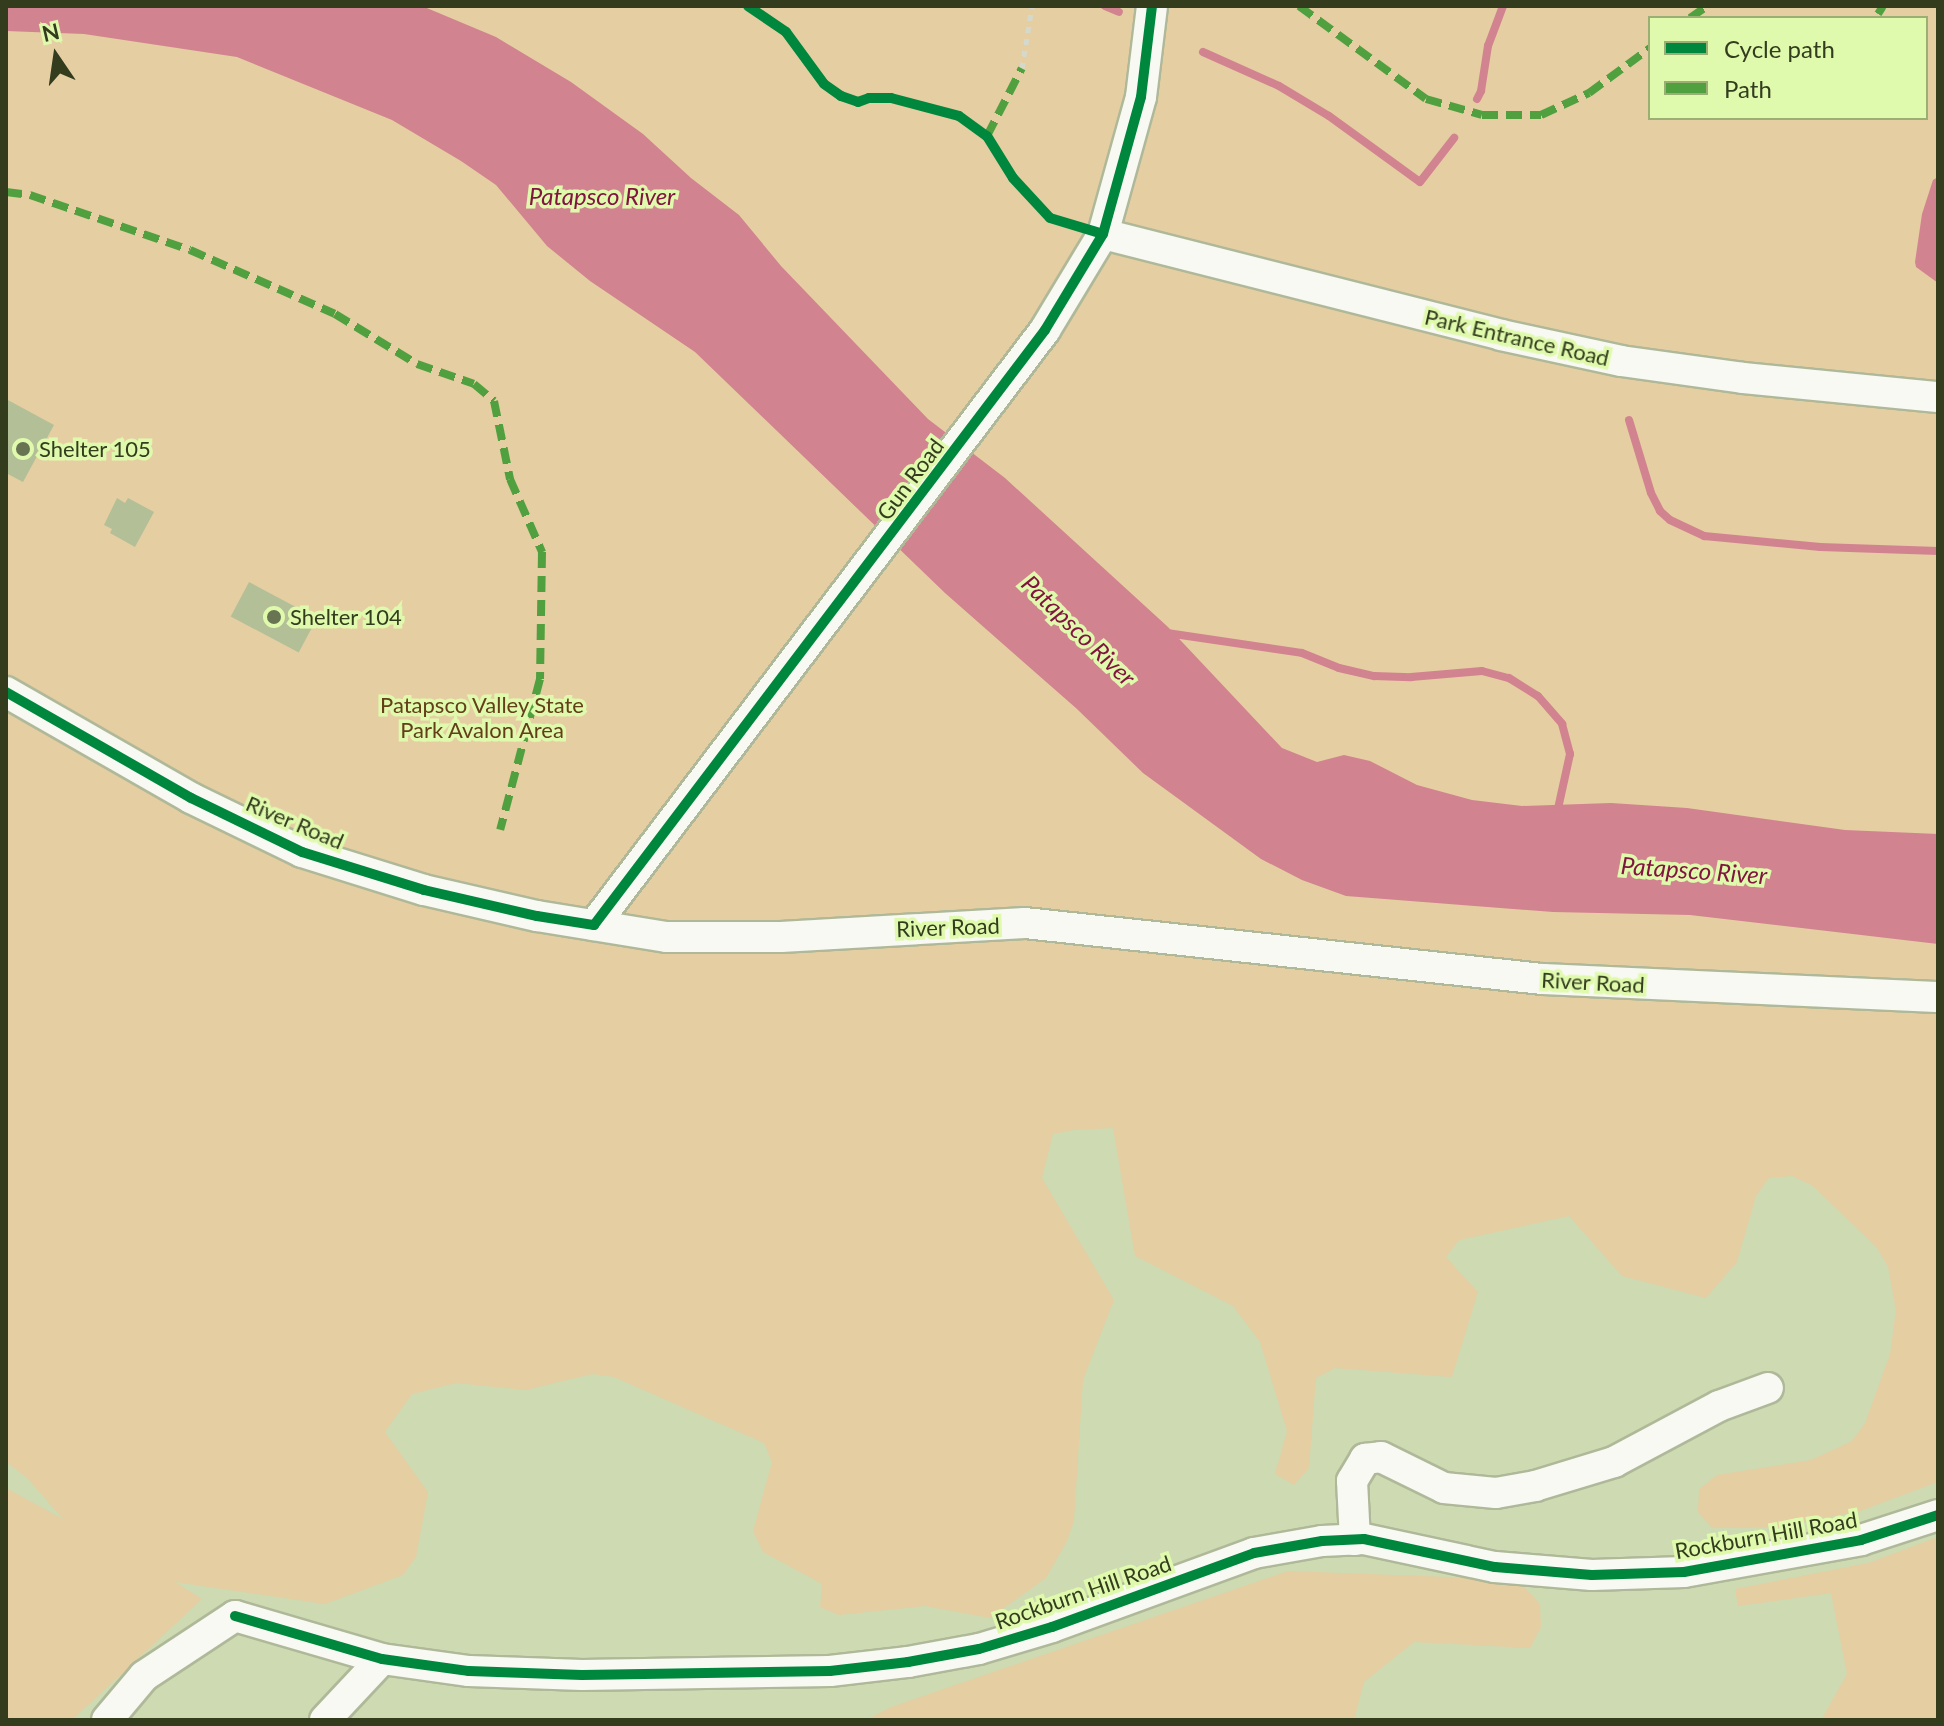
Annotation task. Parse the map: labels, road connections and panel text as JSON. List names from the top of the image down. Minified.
{"streets":{"street":["Park Entrance Road","Gun Road","River Road","Rockburn Hill Road"]},"crossings":[["Park Entrance Road","Gun Road"],["Gun Road","River Road"]],"water":["Patapsco River"],"parks":["Patapsco Valley State Park Avalon Area"],"places":["Shelter 105","Shelter 104"],"legend":["Cycle path","Path"],"north":"top"}
